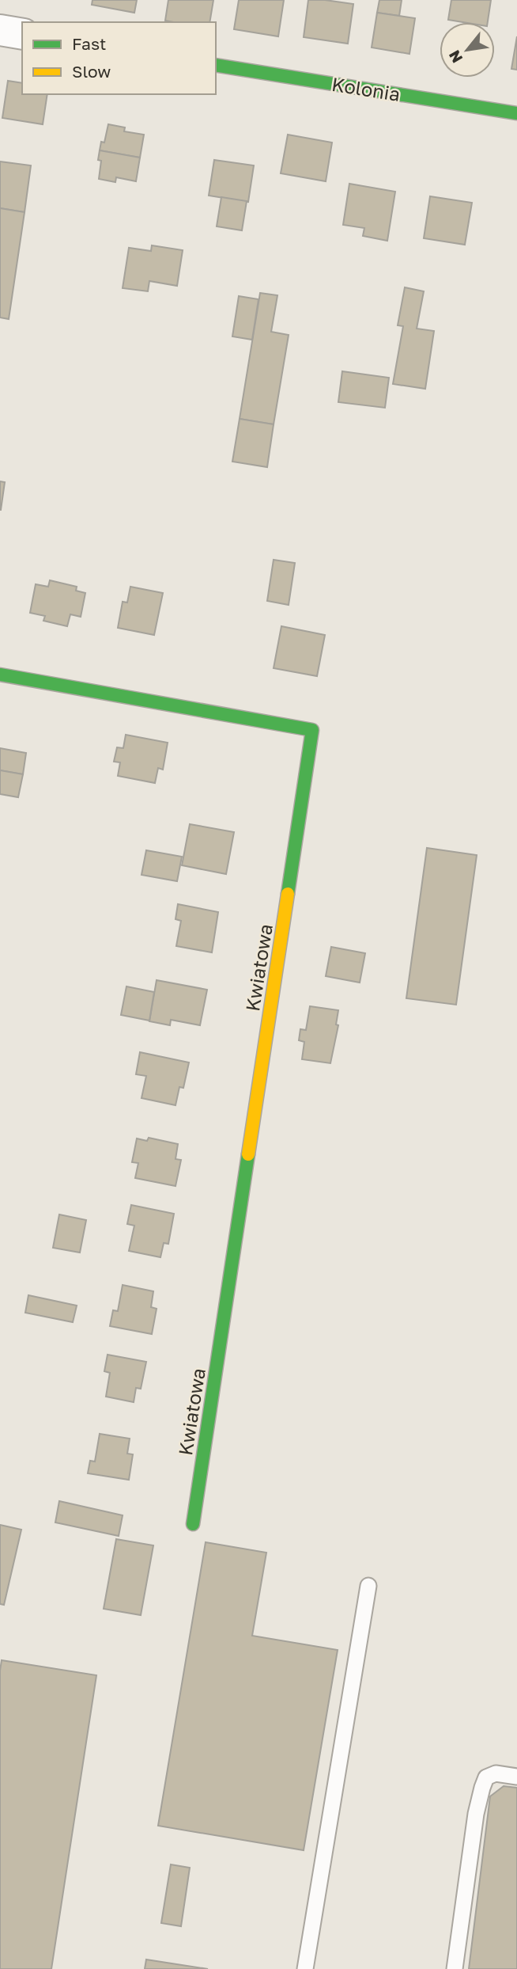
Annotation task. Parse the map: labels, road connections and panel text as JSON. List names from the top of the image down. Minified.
{"streets":{"street":["Kolonia","Kwiatowa"]},"legend":["Fast","Slow"],"north":"bottom left"}
